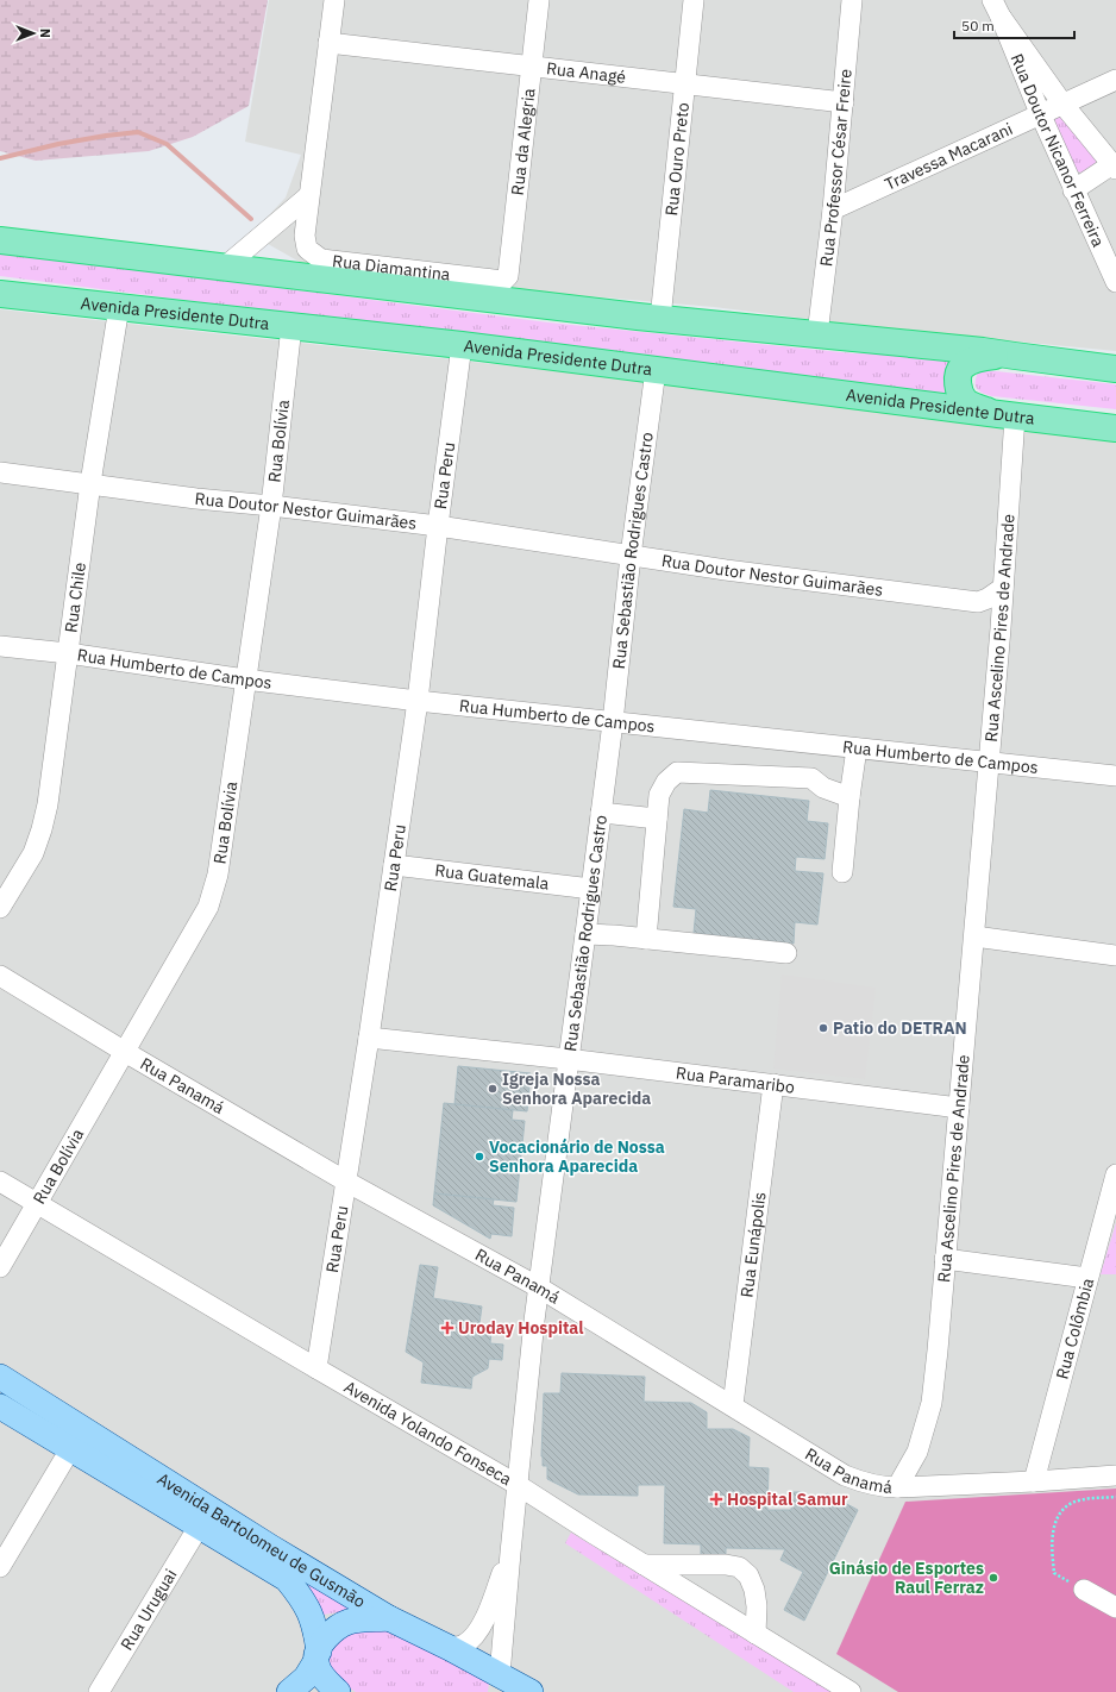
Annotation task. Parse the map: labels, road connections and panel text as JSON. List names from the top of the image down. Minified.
{"streets":{"highway":["Avenida Presidente Dutra"],"main road":["Avenida Bartolomeu de Gusmão"],"street":["Rua Anagé","Rua da Alegria","Rua Doutor Nicanor Ferreira","Travessa Macarani","Rua Ouro Preto","Rua Professor César Freire","Rua Diamantina","Rua Bolívia","Rua Peru","Rua Doutor Nestor Guimarães","Rua Sebastião Rodrigues Castro","Rua Chile","Rua Ascelino Pires de Andrade","Rua Humberto de Campos","Rua Guatemala","Rua Paramaribo","Rua Panamá","Rua Eunápolis","Rua Colômbia","Avenida Yolando Fonseca","Rua Uruguai"]},"crossings":[["Rua Anagé","Rua da Alegria"],["Rua Anagé","Rua Ouro Preto"],["Rua Anagé","Rua Professor César Freire"],["Rua Anagé","Rua Diamantina"],["Rua da Alegria","Rua Diamantina"],["Rua Doutor Nicanor Ferreira","Travessa Macarani"],["Travessa Macarani","Rua Professor César Freire"],["Avenida Presidente Dutra","Rua Bolívia"],["Avenida Presidente Dutra","Rua Peru"],["Avenida Presidente Dutra","Rua Sebastião Rodrigues Castro"],["Avenida Presidente Dutra","Rua Chile"],["Avenida Presidente Dutra","Rua Ascelino Pires de Andrade"],["Rua Bolívia","Rua Doutor Nestor Guimarães"],["Rua Bolívia","Rua Humberto de Campos"],["Rua Bolívia","Rua Panamá"],["Rua Bolívia","Avenida Yolando Fonseca"],["Rua Peru","Rua Doutor Nestor Guimarães"],["Rua Peru","Rua Humberto de Campos"],["Rua Peru","Rua Guatemala"],["Rua Peru","Rua Paramaribo"],["Rua Peru","Rua Panamá"],["Rua Peru","Avenida Yolando Fonseca"],["Rua Doutor Nestor Guimarães","Rua Sebastião Rodrigues Castro"],["Rua Doutor Nestor Guimarães","Rua Chile"],["Rua Doutor Nestor Guimarães","Rua Ascelino Pires de Andrade"],["Rua Sebastião Rodrigues Castro","Rua Humberto de Campos"],["Rua Sebastião Rodrigues Castro","Rua Guatemala"],["Rua Sebastião Rodrigues Castro","Rua Paramaribo"],["Rua Sebastião Rodrigues Castro","Rua Panamá"],["Rua Sebastião Rodrigues Castro","Avenida Yolando Fonseca"],["Rua Sebastião Rodrigues Castro","Avenida Bartolomeu de Gusmão"],["Rua Chile","Rua Humberto de Campos"],["Rua Ascelino Pires de Andrade","Rua Humberto de Campos"],["Rua Ascelino Pires de Andrade","Rua Paramaribo"],["Rua Ascelino Pires de Andrade","Rua Panamá"],["Rua Paramaribo","Rua Eunápolis"],["Rua Panamá","Rua Eunápolis"],["Rua Panamá","Rua Colômbia"],["Avenida Bartolomeu de Gusmão","Rua Uruguai"]],"places":{"other":["Patio do DETRAN","Igreja Nossa Senhora Aparecida","Vocacionário de Nossa Senhora Aparecida","Ginásio de Esportes Raul Ferraz"],"health":["Uroday Hospital","Hospital Samur"]},"scale_bar":"50 m","north":"right"}
